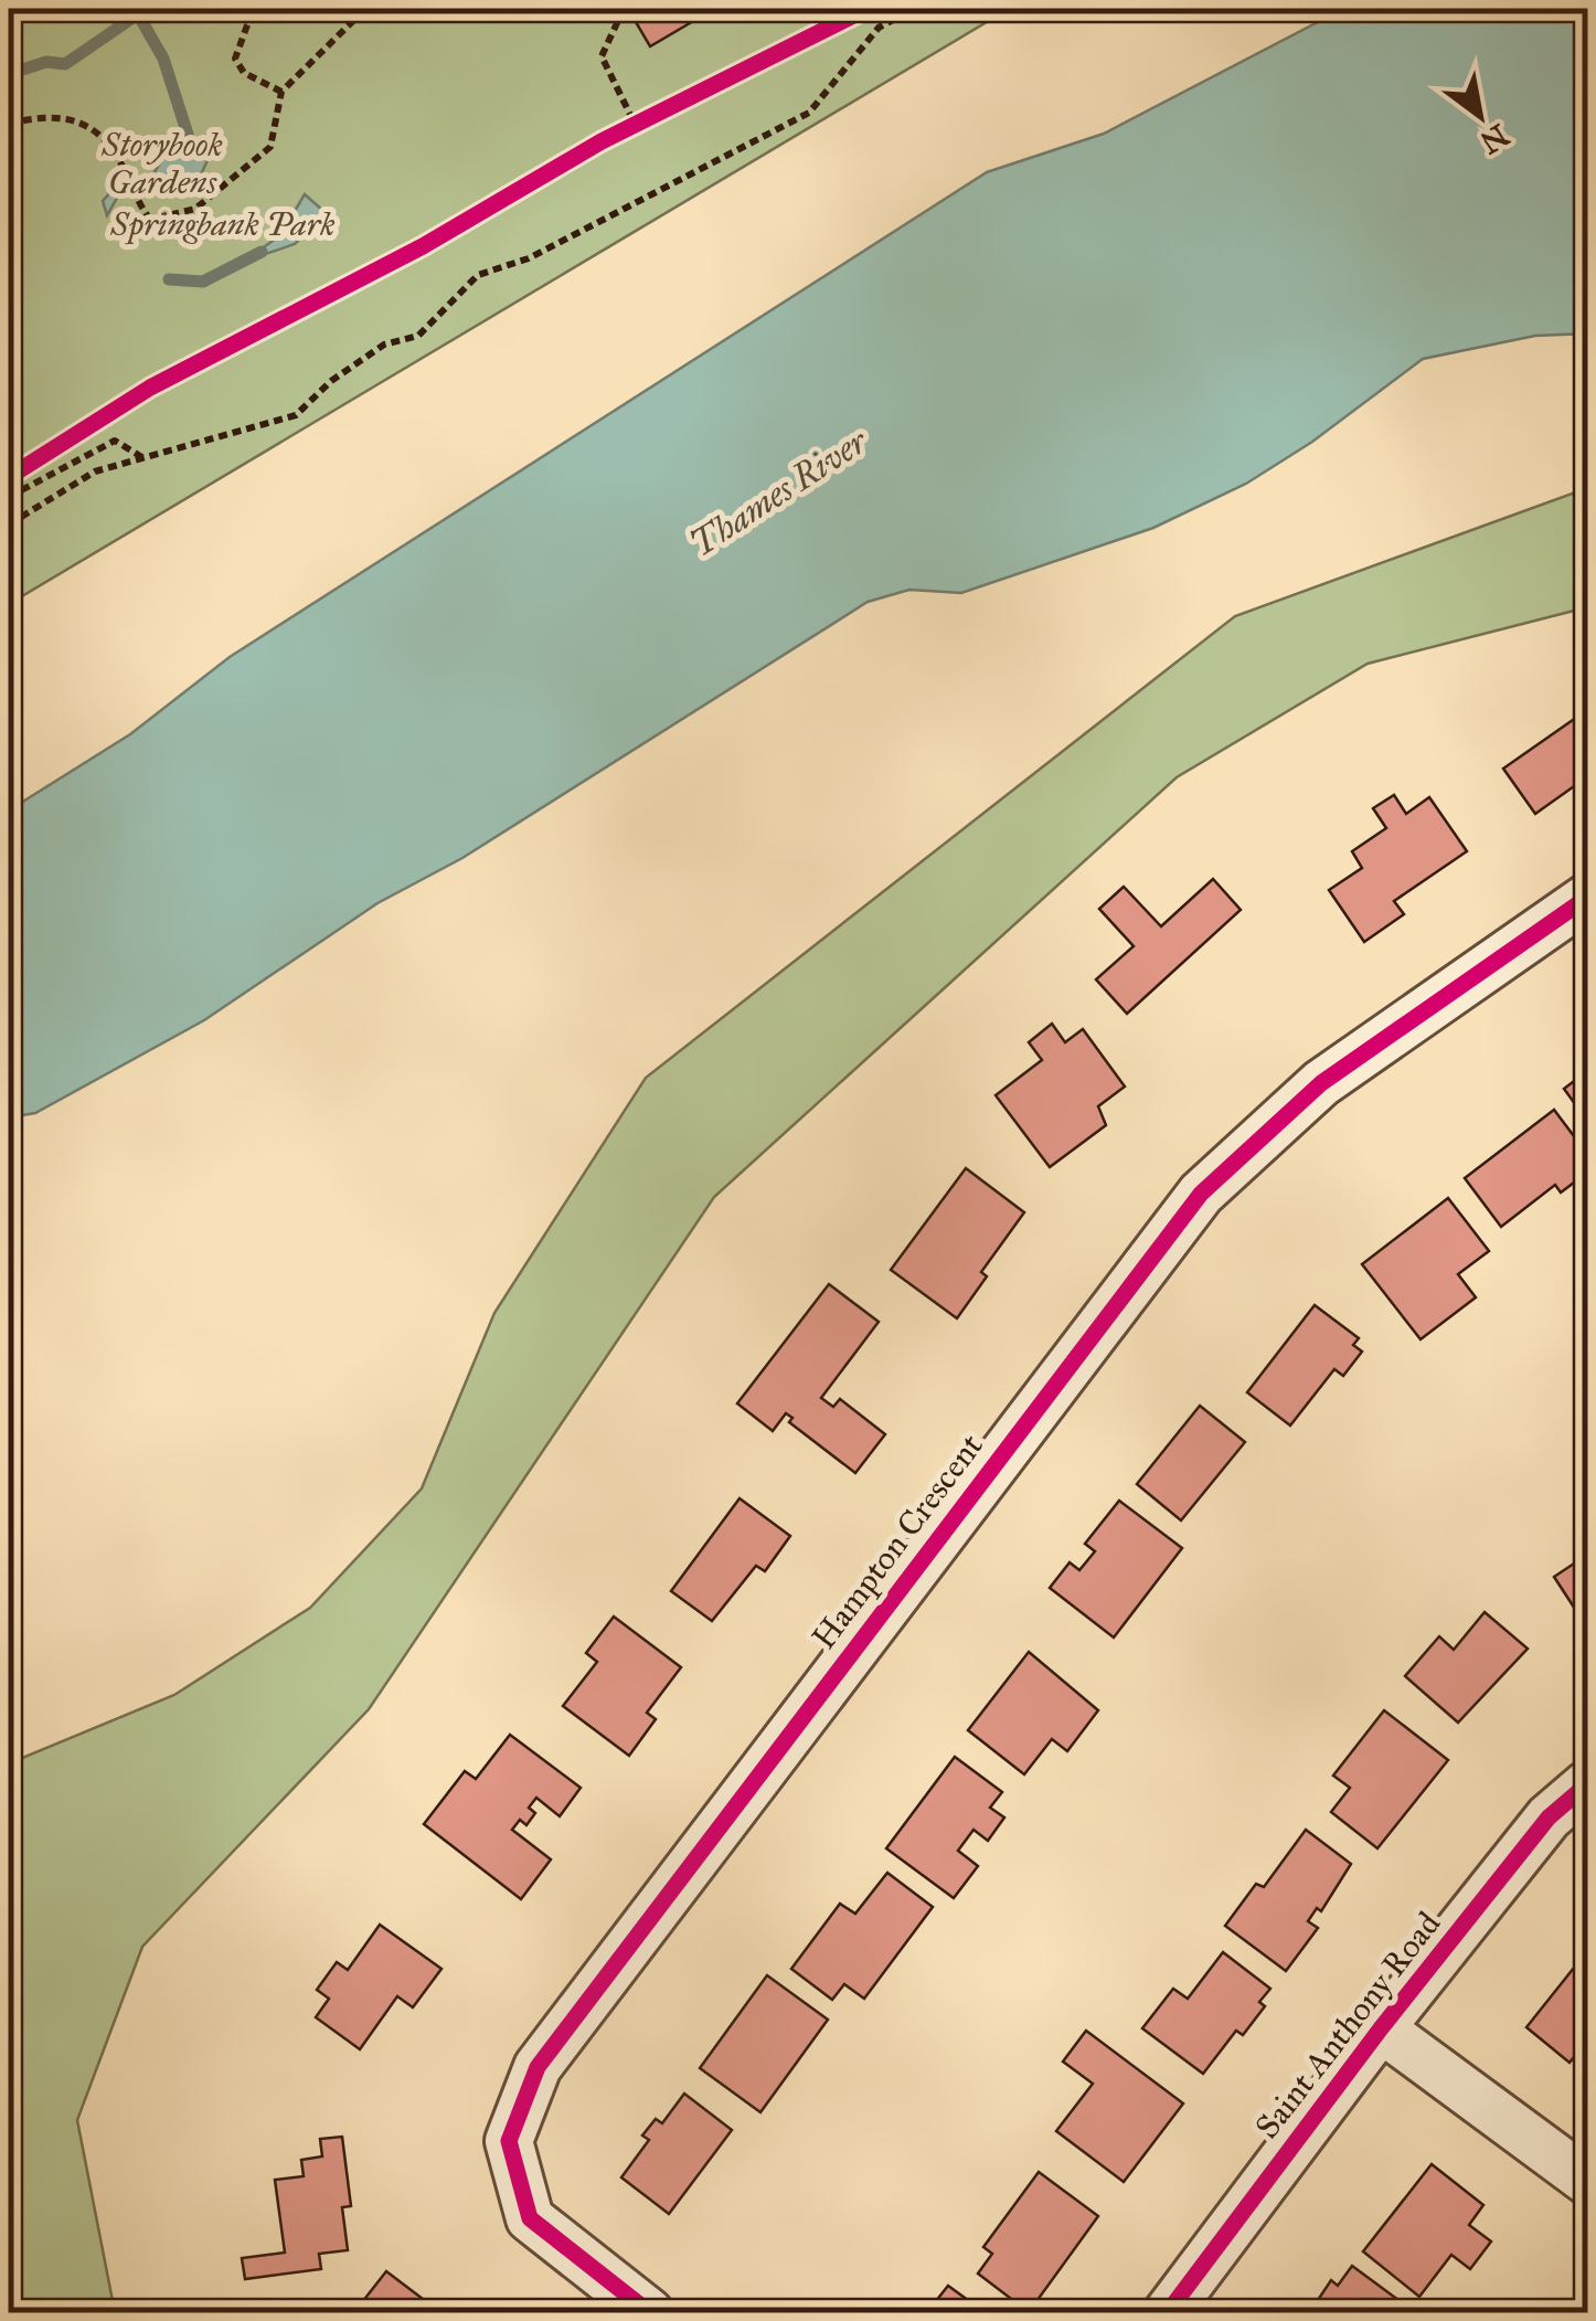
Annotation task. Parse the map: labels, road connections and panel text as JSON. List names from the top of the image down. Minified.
{"streets":{"street":["Hampton Crescent","Saint Anthony Road"]},"water":["Thames River"],"parks":["Storybook Gardens","Springbank Park"],"north":"bottom right"}
